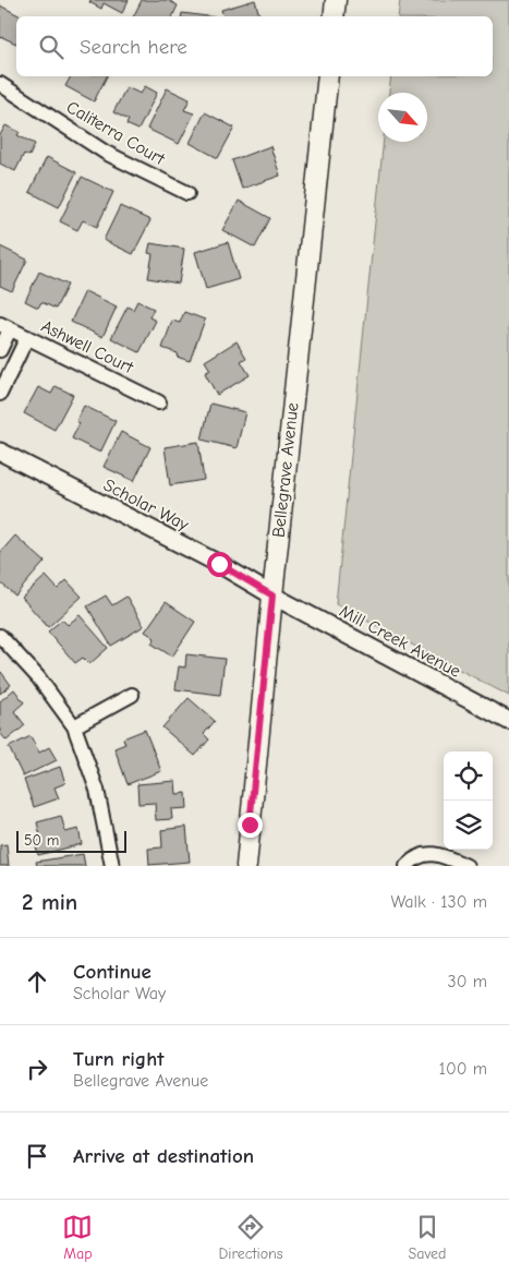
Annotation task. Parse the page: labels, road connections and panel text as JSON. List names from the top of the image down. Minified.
{"streets":{"main road":["Bellegrave Avenue"],"street":["Caliterra Court","Ashwell Court","Scholar Way","Mill Creek Avenue"]},"crossings":[["Bellegrave Avenue","Scholar Way"],["Bellegrave Avenue","Mill Creek Avenue"],["Scholar Way","Mill Creek Avenue"]],"scale_bar":"50 m","north":"bottom right","page":{"search":"Search here","scale":"50 m","heading":["2 min","Walk · 130 m"],"list":[["Continue","Scholar Way","30 m"],["Turn right","Bellegrave Avenue","100 m"],"Arrive at destination"],"nav":["Map","Directions","Saved"]}}
